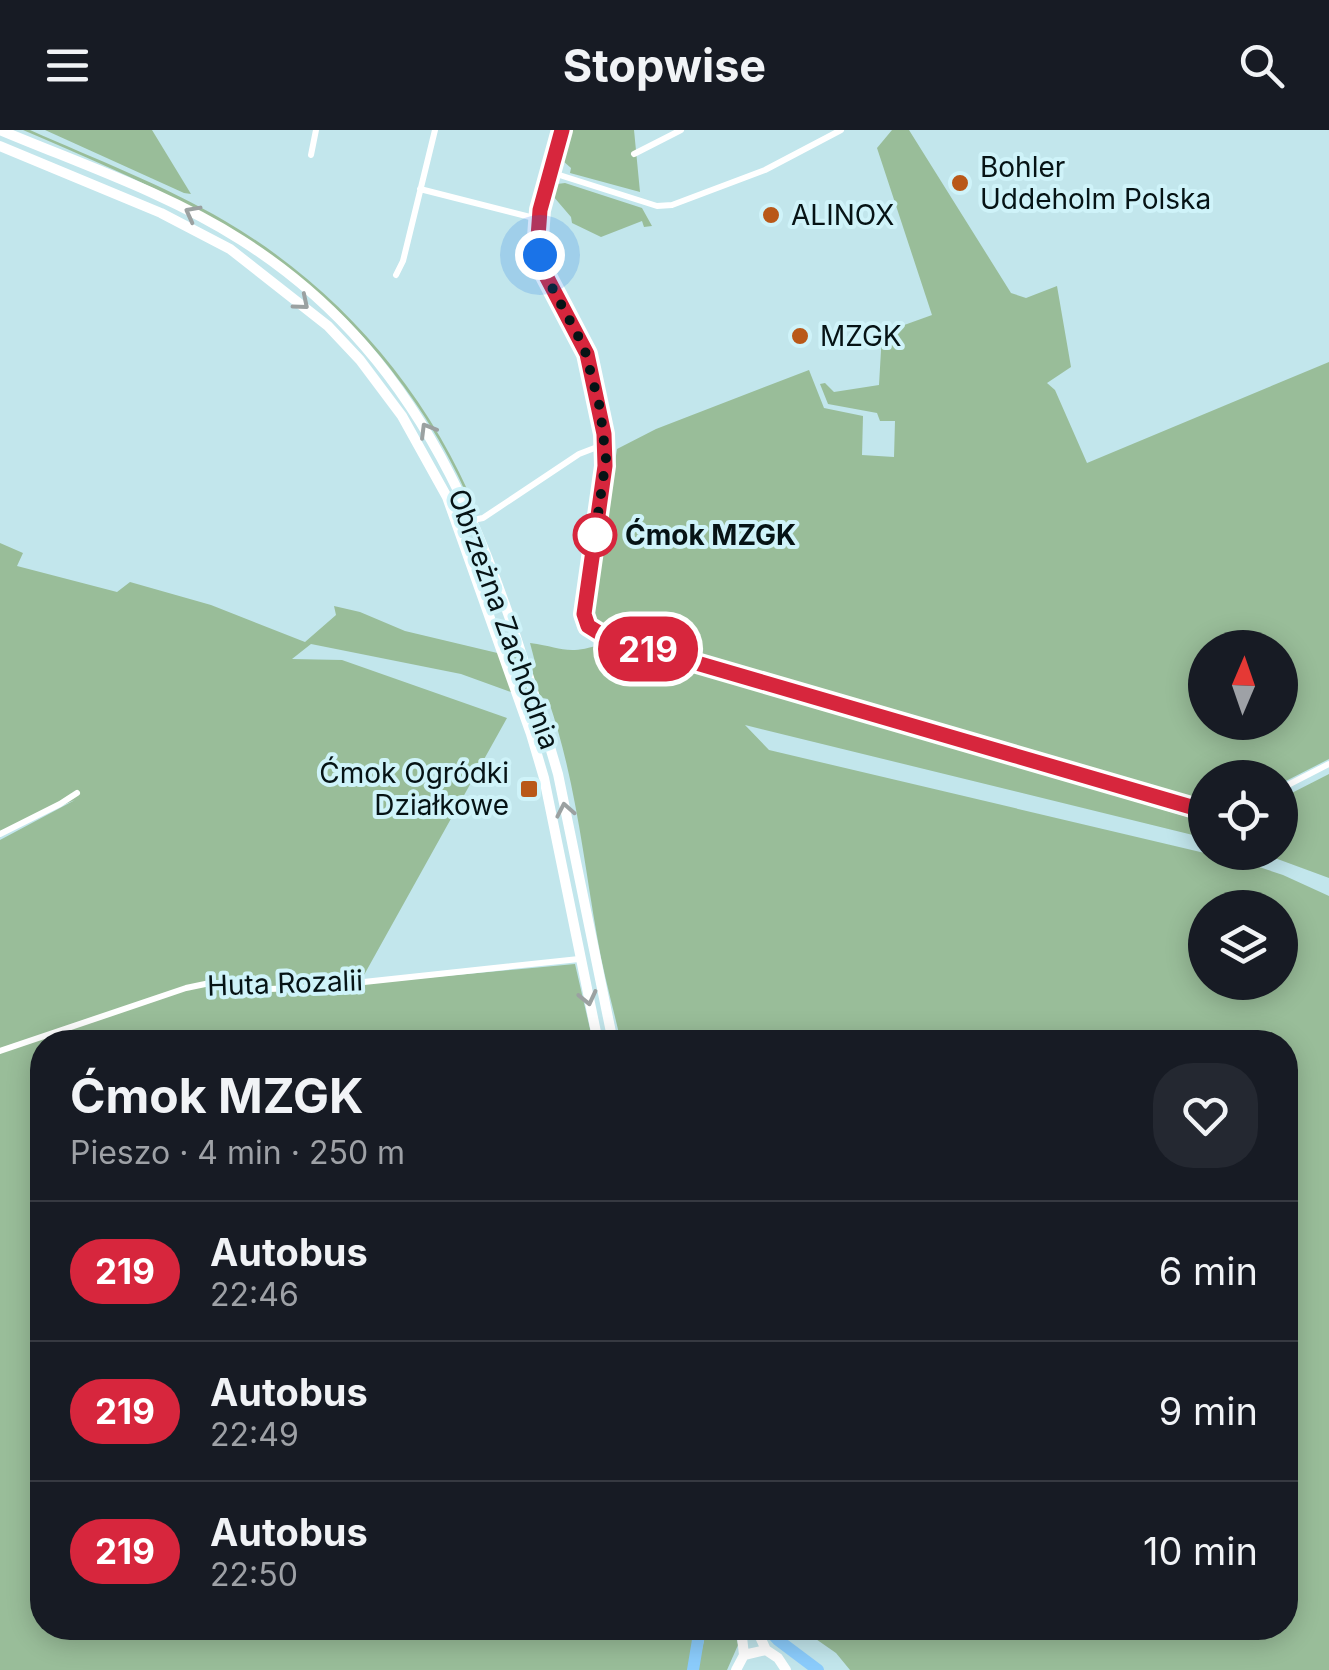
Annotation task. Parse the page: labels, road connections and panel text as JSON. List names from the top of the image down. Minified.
{"streets":{"street":["Obrzeżna Zachodnia","Huta Rozalii"]},"crossings":[["Obrzeżna Zachodnia","Huta Rozalii"]],"places":{"other":["Bohler Uddeholm Polska","ALINOX","MZGK","Ćmok MZGK"],"transit":["Ćmok Ogródki Działkowe"]},"lines":["bus line 219"],"north":"top","page":{"header":"Stopwise","on_map":"219","heading":["Ćmok MZGK","Pieszo · 4 min · 250 m"],"list":[{"mark":"219","name":"Autobus","note":"22:46","value":"6 min"},{"mark":"219","name":"Autobus","note":"22:49","value":"9 min"},{"mark":"219","name":"Autobus","note":"22:50","value":"10 min"}]}}
